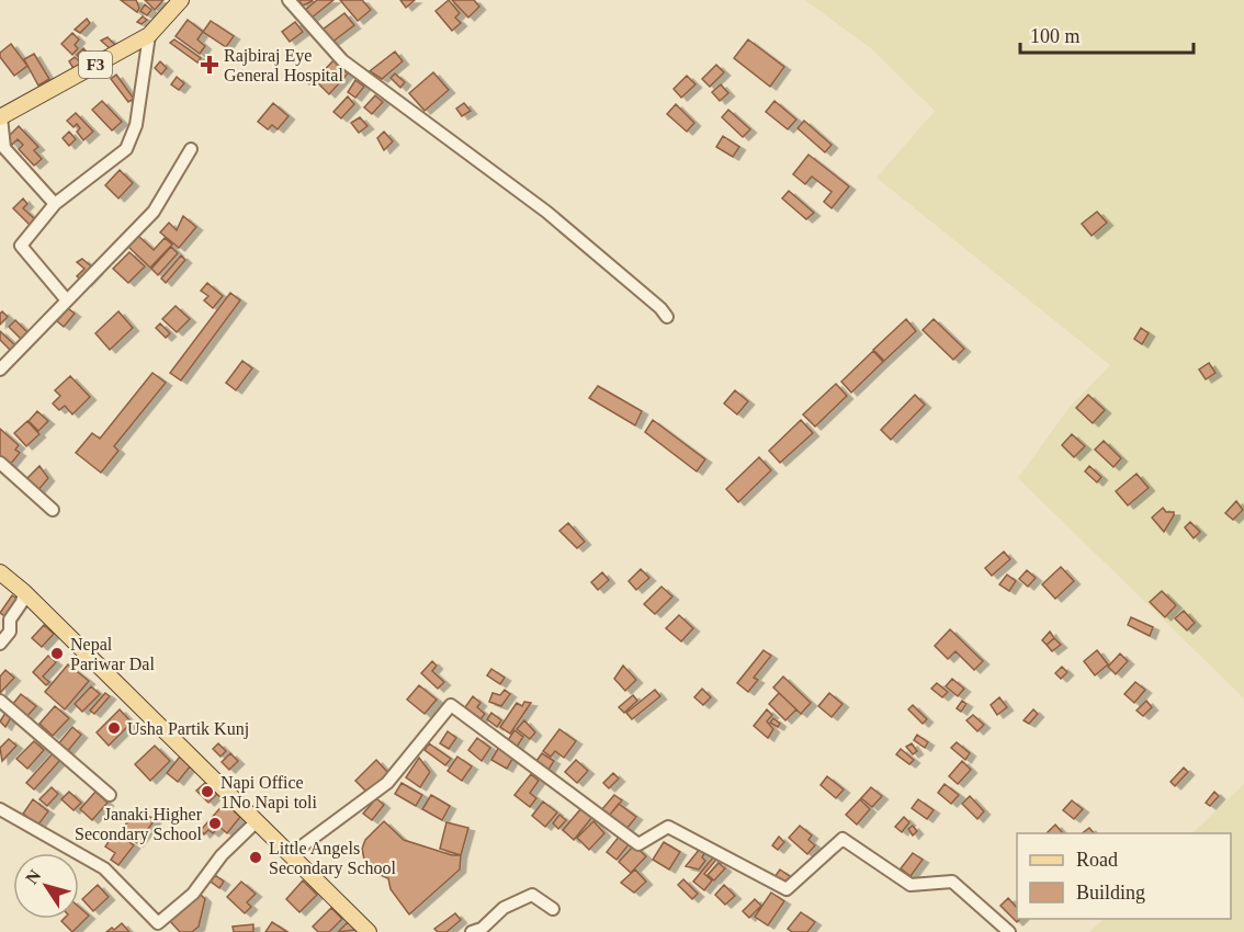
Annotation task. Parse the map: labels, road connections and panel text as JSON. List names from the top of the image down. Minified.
{"streets":{"main road":["F3"]},"places":{"health":["Rajbiraj Eye General Hospital"],"other":["Nepal Pariwar Dal","Usha Partik Kunj","Napi Office 1No Napi toli","Janaki Higher Secondary School","Little Angels Secondary School"]},"legend":["Road","Building"],"scale_bar":"100 m","north":"top left"}
